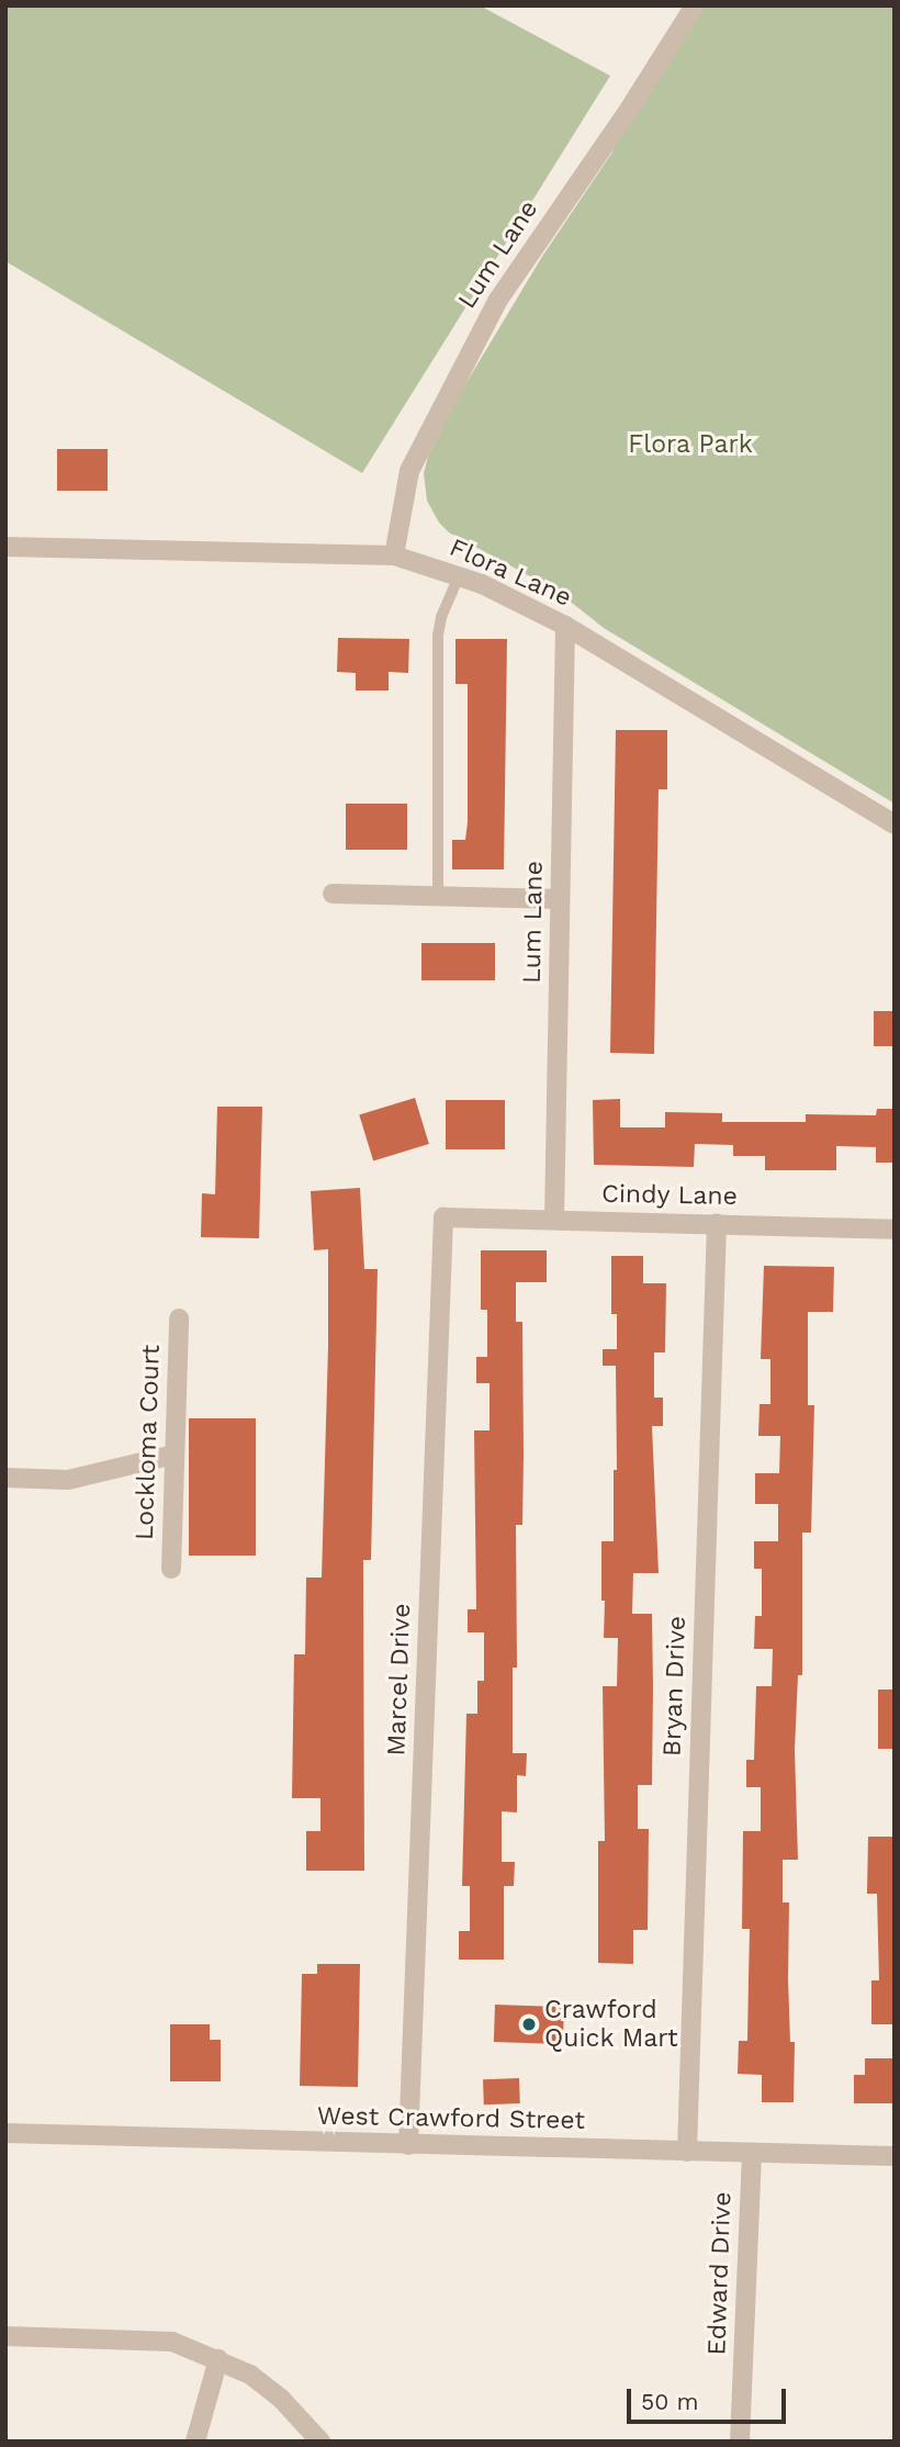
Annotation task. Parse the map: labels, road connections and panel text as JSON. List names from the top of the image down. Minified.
{"streets":{"street":["Lum Lane","Flora Lane","Cindy Lane","Lockloma Court","Marcel Drive","Bryan Drive","West Crawford Street","Edward Drive"]},"crossings":[["Lum Lane","Flora Lane"],["Lum Lane","Cindy Lane"],["Cindy Lane","Marcel Drive"],["Cindy Lane","Bryan Drive"],["Marcel Drive","West Crawford Street"],["Bryan Drive","West Crawford Street"],["West Crawford Street","Edward Drive"]],"parks":["Flora Park"],"places":["Crawford Quick Mart"],"scale_bar":"50 m"}
